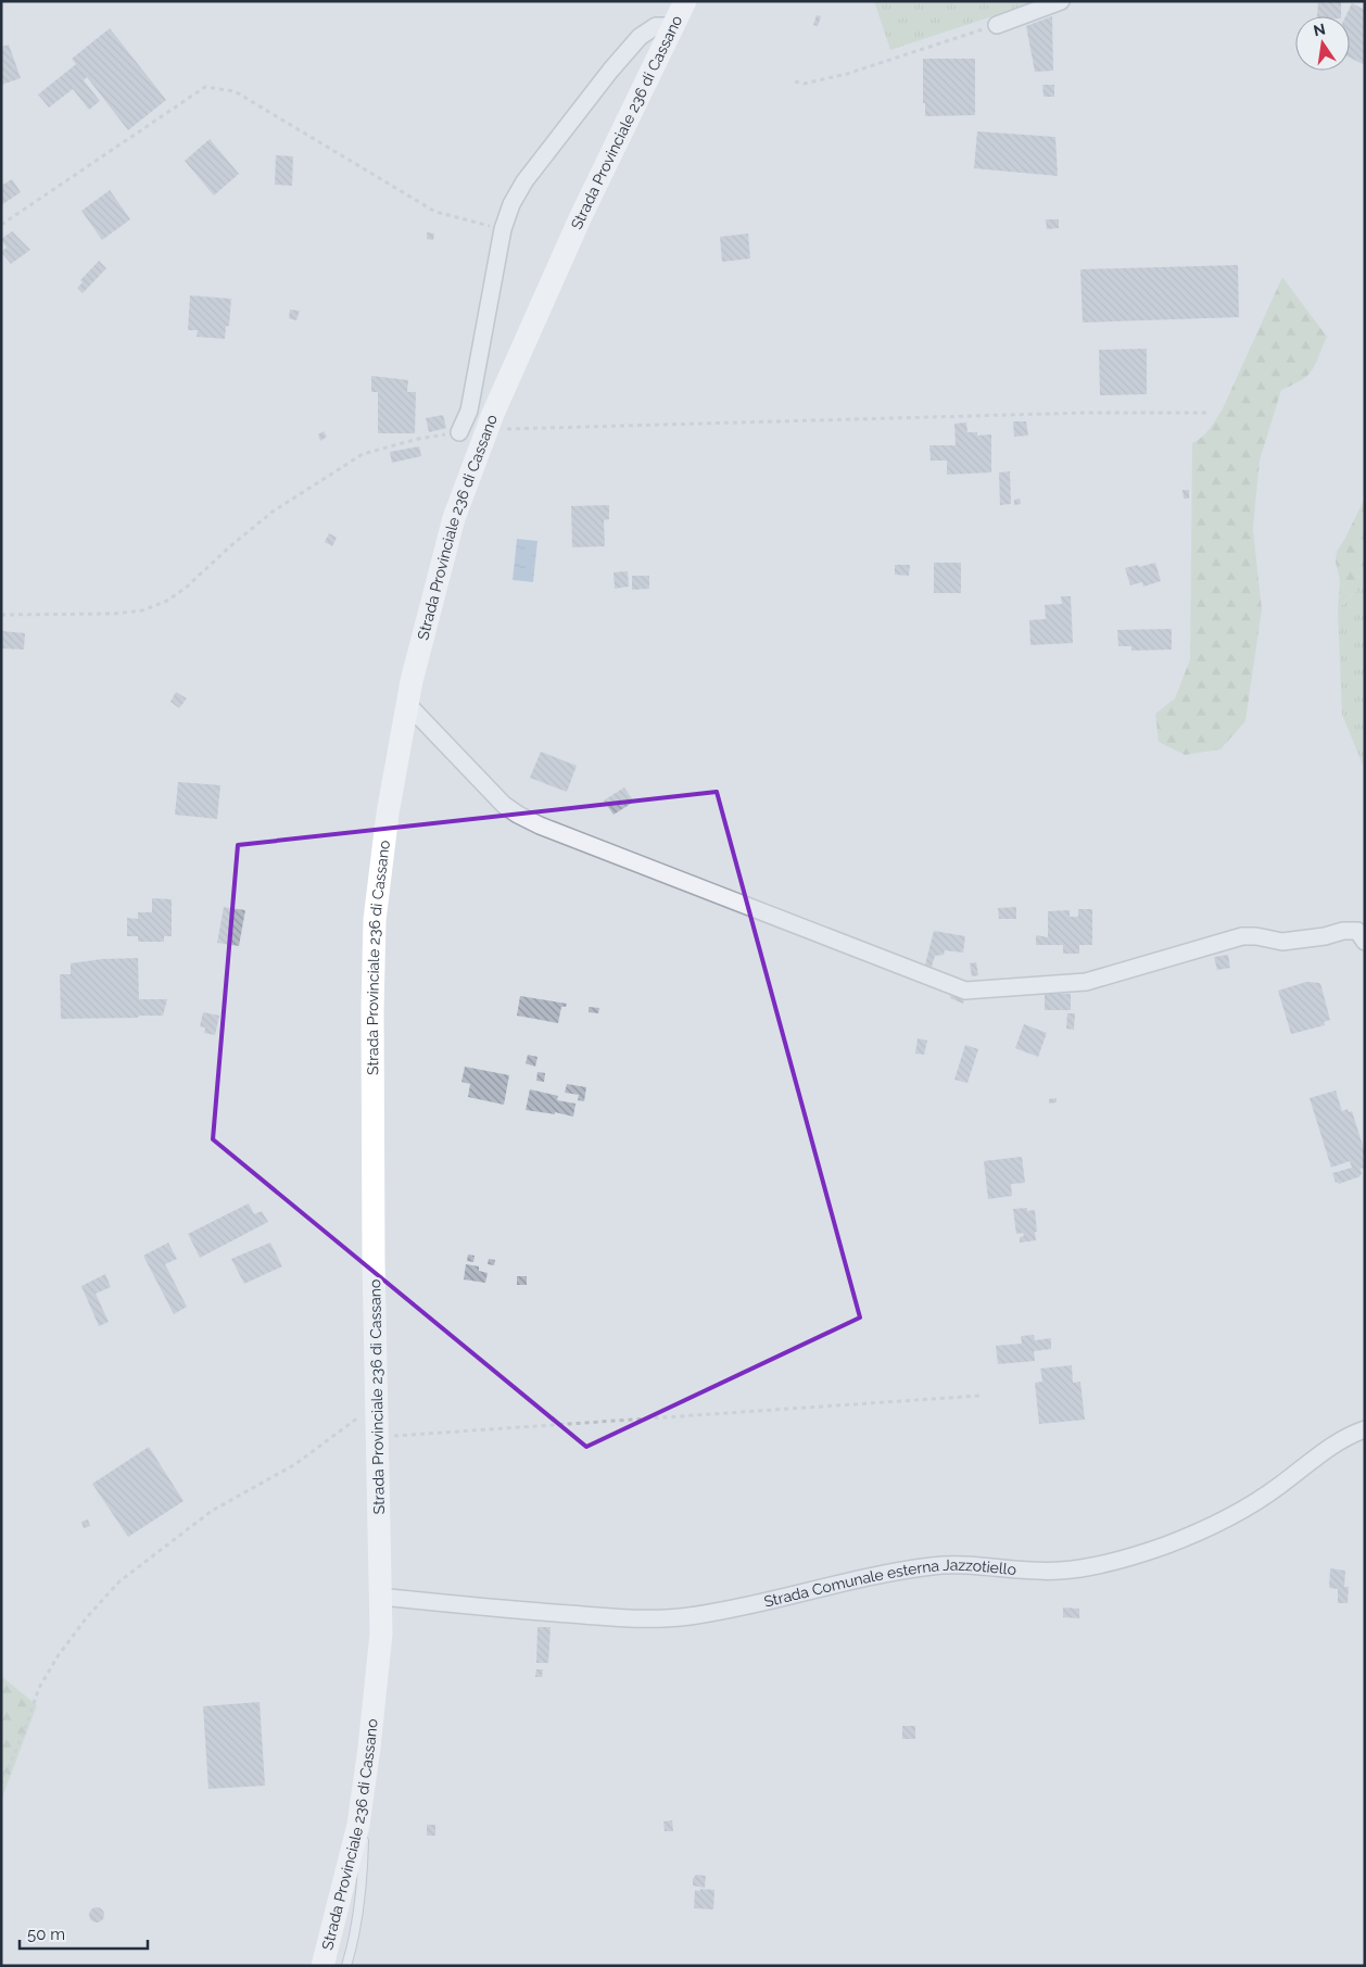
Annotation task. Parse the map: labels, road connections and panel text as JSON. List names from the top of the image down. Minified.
{"streets":{"main road":["Strada Provinciale 236 di Cassano"],"street":["Strada Comunale esterna Jazzotiello"]},"crossings":[["Strada Provinciale 236 di Cassano","Strada Comunale esterna Jazzotiello"]],"scale_bar":"50 m","north":"top"}
